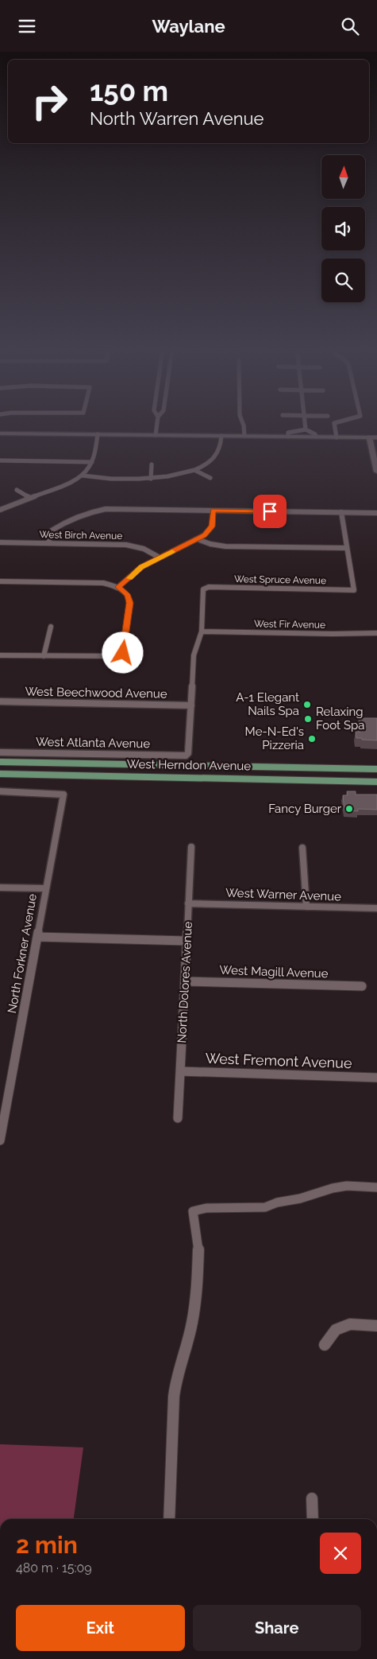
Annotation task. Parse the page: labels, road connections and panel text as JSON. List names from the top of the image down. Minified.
{"streets":{"main road":["West Herndon Avenue"],"street":["West Birch Avenue","West Spruce Avenue","West Fir Avenue","West Beechwood Avenue","West Atlanta Avenue","West Warner Avenue","North Forkner Avenue","West Magill Avenue","North Dolores Avenue","West Fremont Avenue"]},"crossings":[["West Beechwood Avenue","West Atlanta Avenue"],["West Warner Avenue","North Dolores Avenue"],["West Magill Avenue","North Dolores Avenue"],["North Dolores Avenue","West Fremont Avenue"]],"places":["A-1 Elegant Nails Spa","Relaxing Foot Spa","Me-N-Ed's Pizzeria","Fancy Burger"],"north":"top","page":{"header":"Waylane","turn":["150 m","North Warren Avenue"],"heading":["2 min","480 m · 15:09"],"buttons":["Exit","Share"]}}
